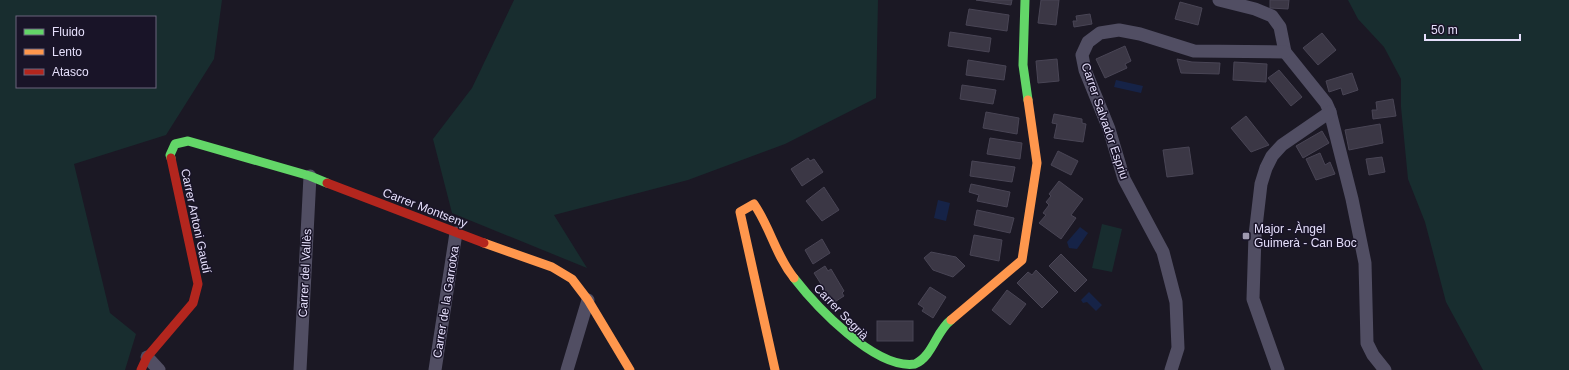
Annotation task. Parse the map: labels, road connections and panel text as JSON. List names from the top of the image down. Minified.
{"streets":{"street":["Carrer Salvador Espriu","Carrer Montseny","Carrer Antoni Gaudí","Carrer del Vallès","Carrer de la Garrotxa","Carrer Segrià"]},"crossings":[["Carrer Montseny","Carrer Antoni Gaudí"],["Carrer Montseny","Carrer del Vallès"],["Carrer Montseny","Carrer de la Garrotxa"]],"places":{"transit":["Major - Àngel Guimerà - Can Boc"]},"legend":["Fluido","Lento","Atasco"],"scale_bar":"50 m"}
